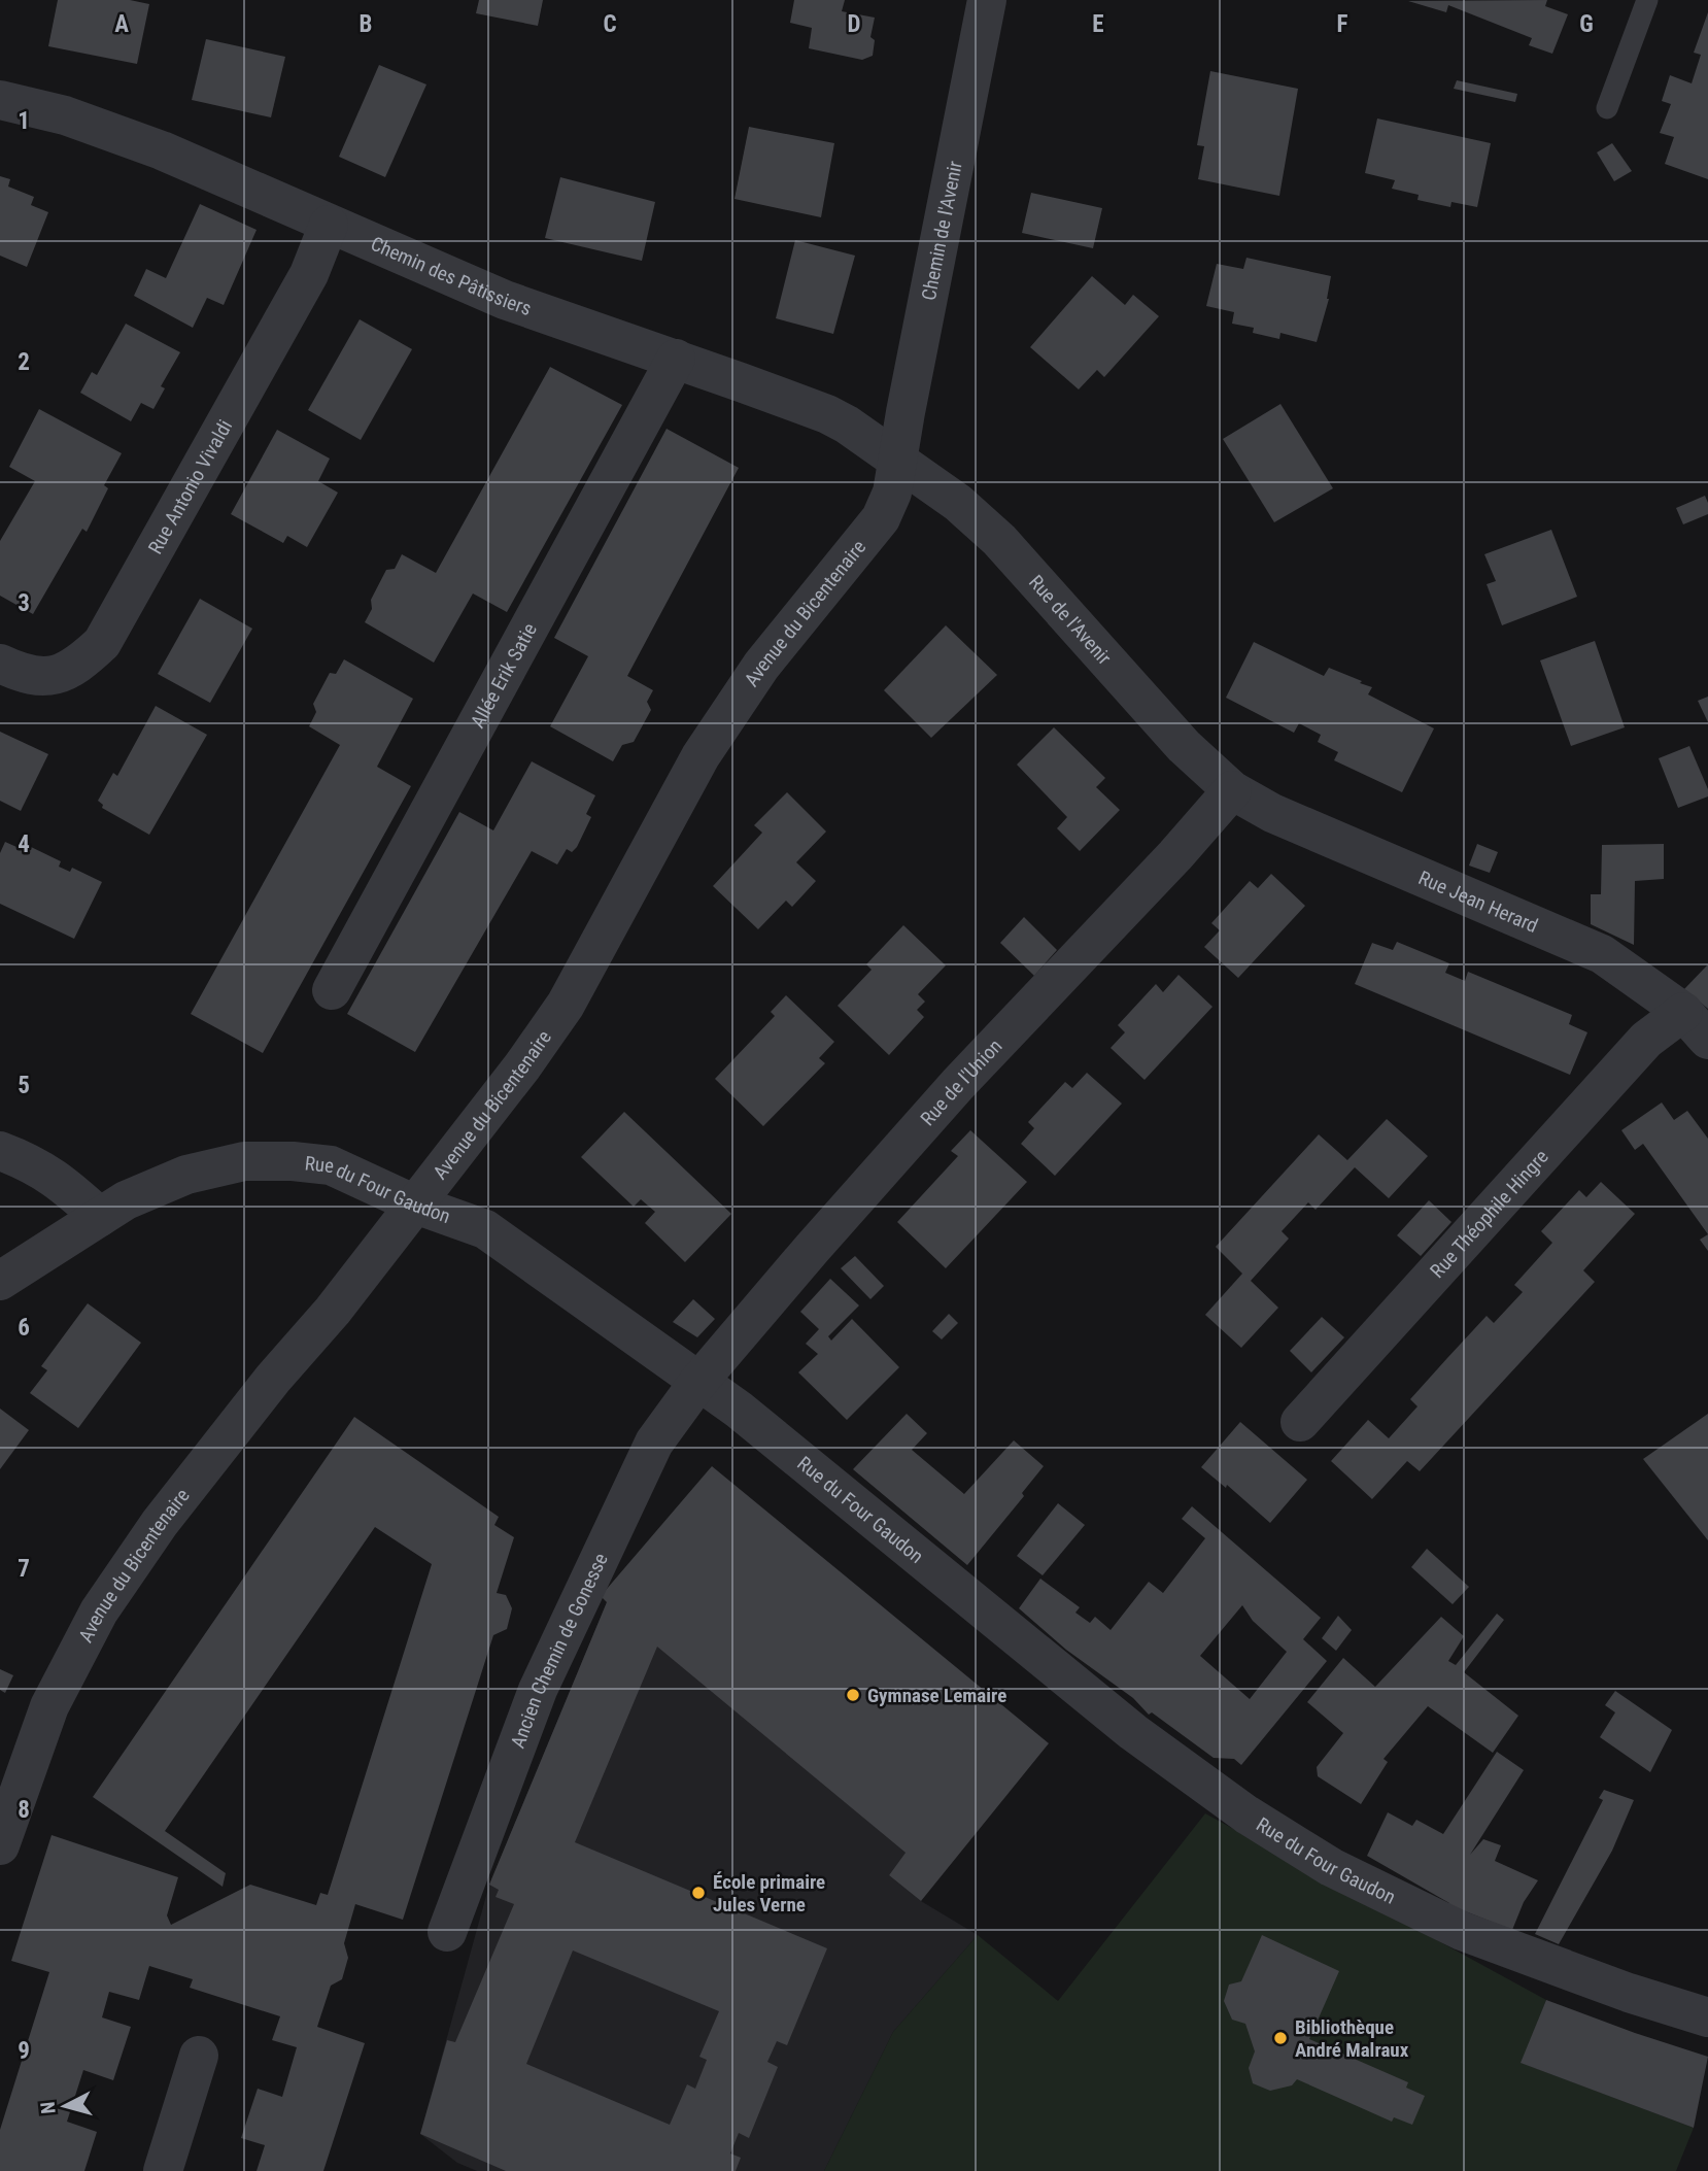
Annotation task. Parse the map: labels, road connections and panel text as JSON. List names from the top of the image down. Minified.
{"streets":{"street":["Chemin de l'Avenir","Chemin des Pâtissiers","Rue Antonio Vivaldi","Avenue du Bicentenaire","Rue de l'Avenir","Allée Erik Satie","Rue Jean Herard","Rue de l'Union","Rue du Four Gaudon","Rue Théophile Hingre","Ancien Chemin de Gonesse"]},"crossings":[["Chemin de l'Avenir","Chemin des Pâtissiers"],["Chemin de l'Avenir","Avenue du Bicentenaire"],["Chemin de l'Avenir","Rue de l'Avenir"],["Chemin des Pâtissiers","Rue Antonio Vivaldi"],["Chemin des Pâtissiers","Avenue du Bicentenaire"],["Chemin des Pâtissiers","Rue de l'Avenir"],["Chemin des Pâtissiers","Allée Erik Satie"],["Avenue du Bicentenaire","Rue de l'Avenir"],["Avenue du Bicentenaire","Rue du Four Gaudon"],["Rue de l'Avenir","Rue Jean Herard"],["Rue de l'Avenir","Rue de l'Union"],["Rue Jean Herard","Rue de l'Union"],["Rue Jean Herard","Rue Théophile Hingre"],["Rue de l'Union","Rue du Four Gaudon"],["Rue de l'Union","Ancien Chemin de Gonesse"],["Rue du Four Gaudon","Ancien Chemin de Gonesse"]],"places":["Gymnase Lemaire","École primaire Jules Verne","Bibliothèque André Malraux"],"north":"left","grid":{"columns":["A","B","C","D","E","F","G"],"rows":["1","2","3","4","5","6","7","8","9"]}}
